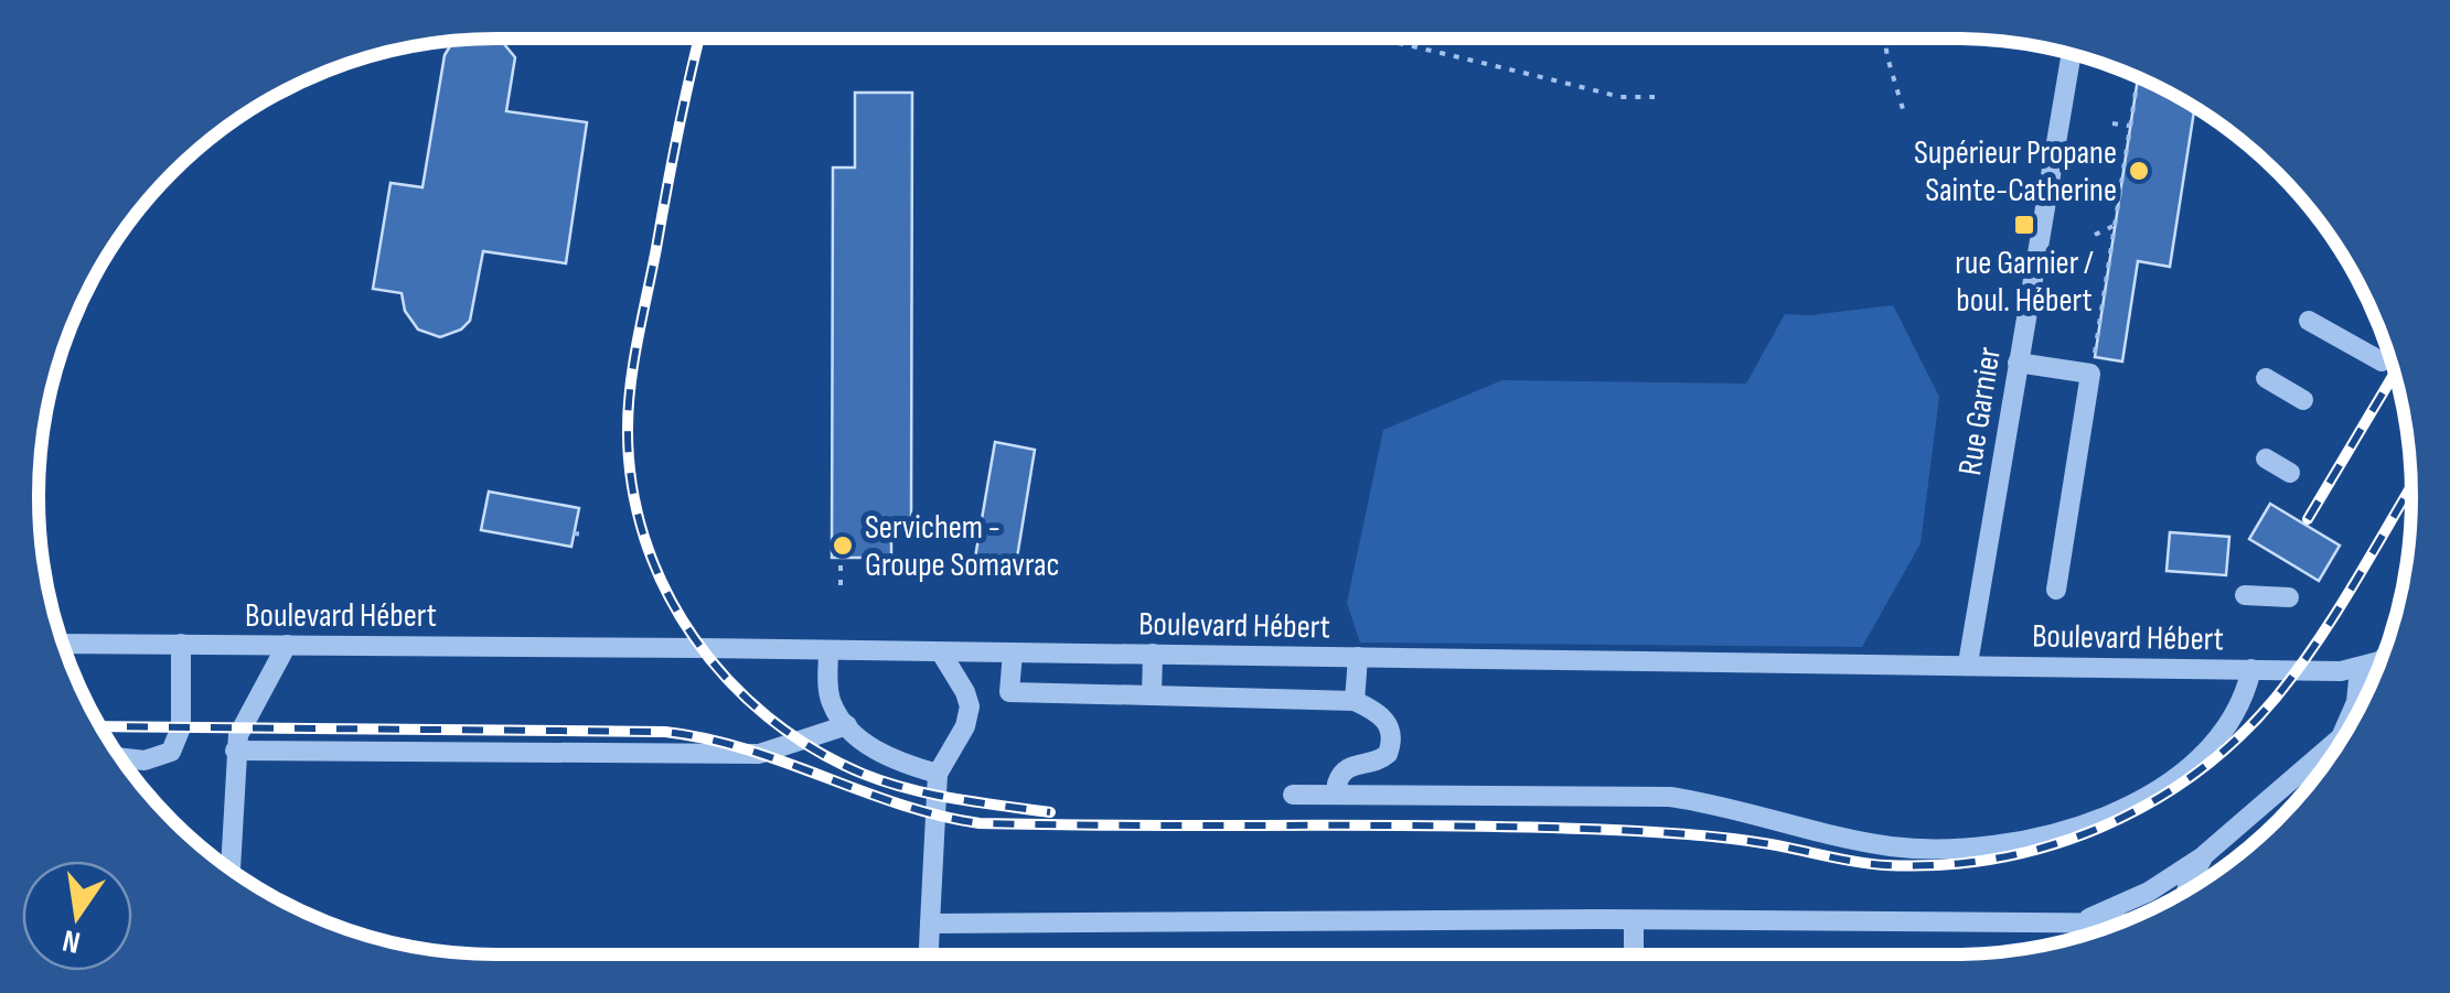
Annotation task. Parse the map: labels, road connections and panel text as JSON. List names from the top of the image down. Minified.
{"streets":{"street":["Rue Garnier","Boulevard Hébert"]},"crossings":[["Rue Garnier","Boulevard Hébert"]],"places":{"other":["Supérieur Propane Sainte-Catherine","Servichem - Groupe Somavrac"],"transit":["rue Garnier / boul. Hébert"]},"north":"bottom"}
